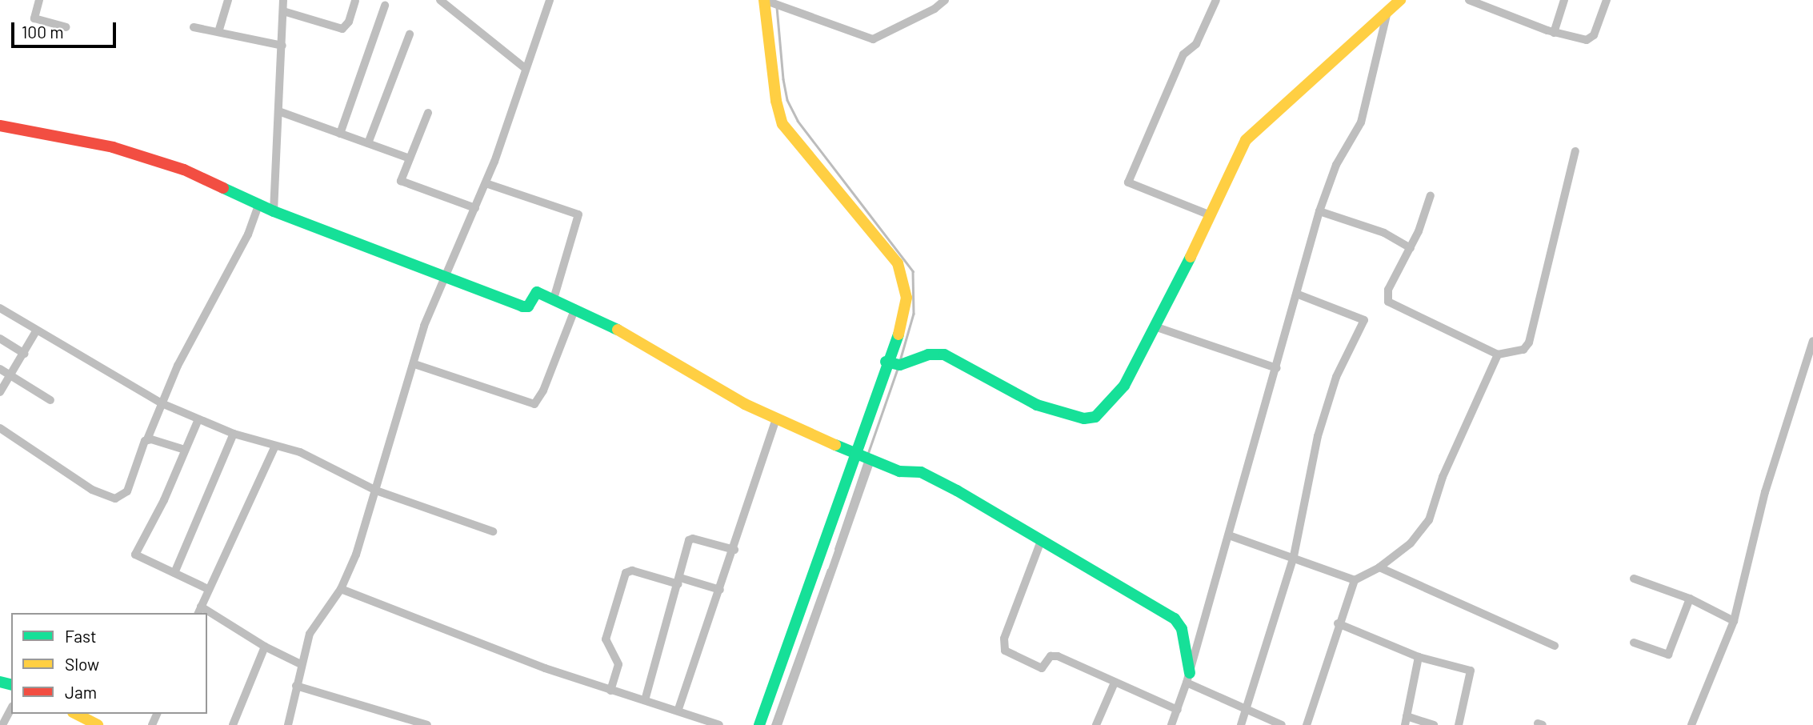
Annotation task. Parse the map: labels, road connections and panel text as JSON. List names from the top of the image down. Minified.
{"legend":["Fast","Slow","Jam"],"scale_bar":"100 m"}
